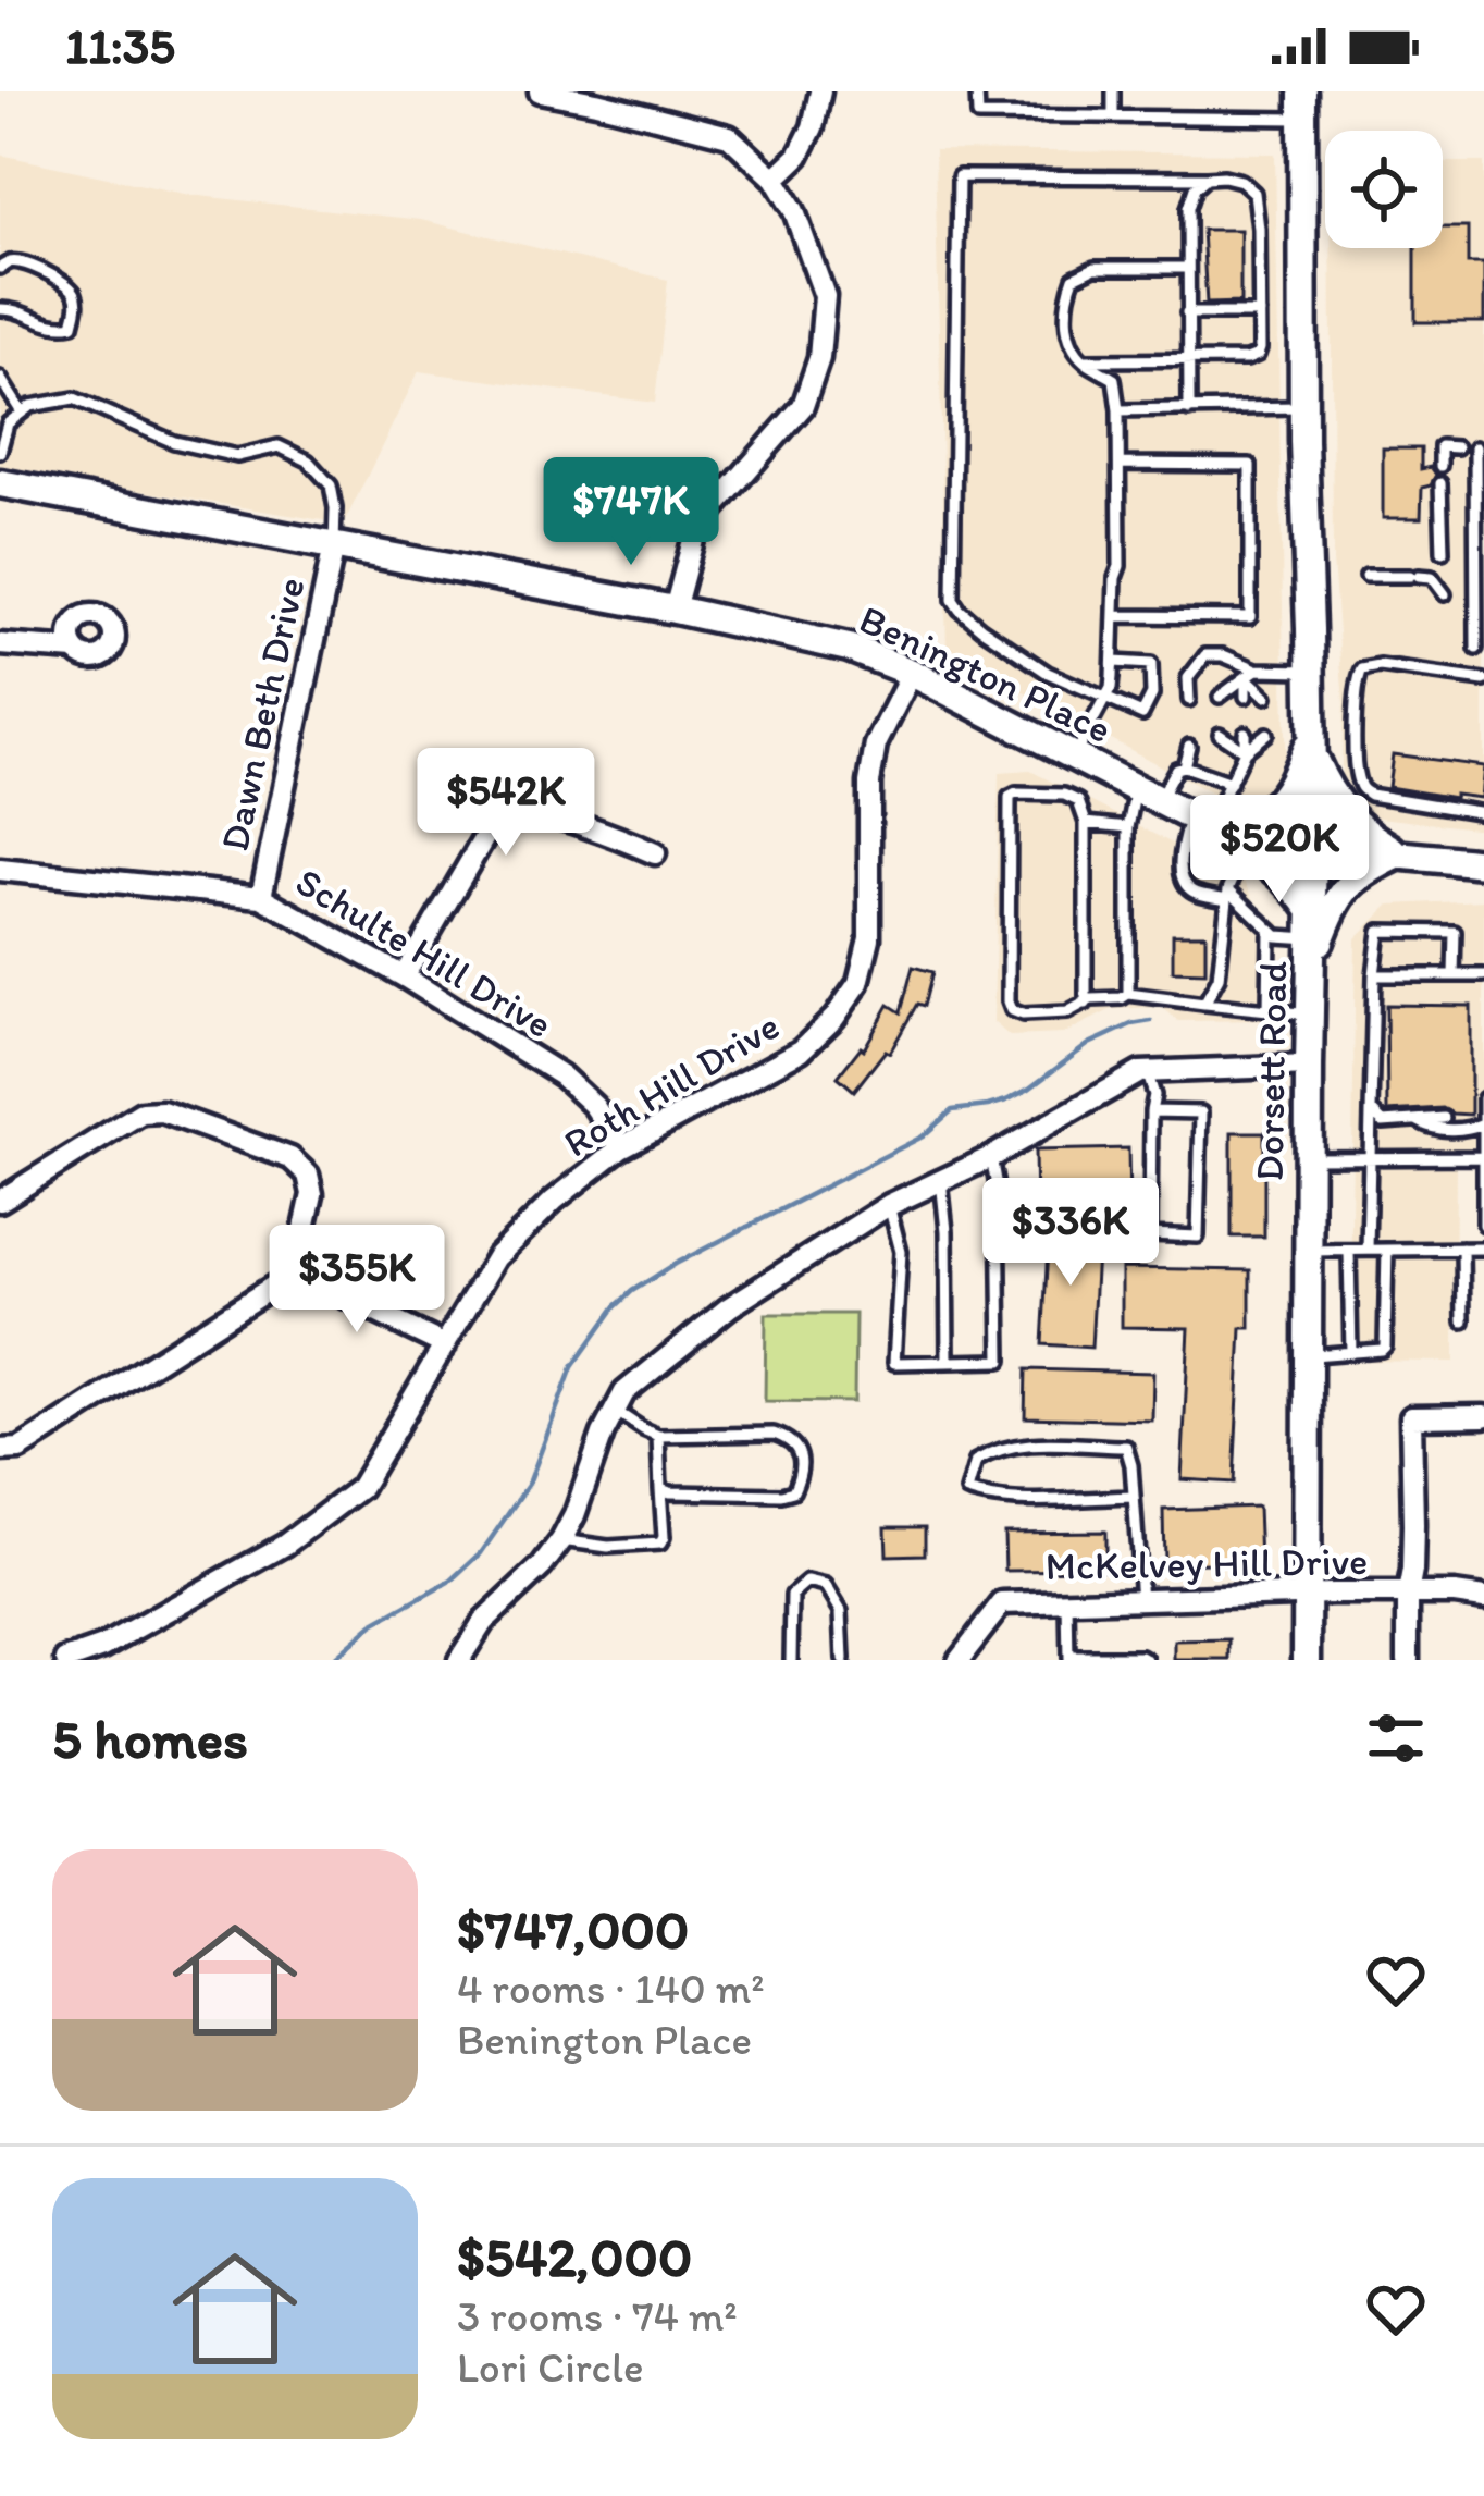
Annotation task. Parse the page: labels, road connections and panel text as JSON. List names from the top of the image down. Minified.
{"streets":{"main road":["Benington Place","Dorsett Road"],"street":["Dawn Beth Drive","Schulte Hill Drive","Roth Hill Drive","McKelvey Hill Drive"]},"crossings":[["Benington Place","Dawn Beth Drive"],["Benington Place","Dorsett Road"],["Benington Place","Roth Hill Drive"],["Dawn Beth Drive","Schulte Hill Drive"],["Schulte Hill Drive","Roth Hill Drive"],["Dorsett Road","McKelvey Hill Drive"]],"page":{"status":"11:35","price":["$747K","$542K","$520K","$336K","$355K"],"heading":"5 homes","list":[{"name":"$747,000","note":"4 rooms · 140 m² · Benington Place"},{"name":"$542,000","note":"3 rooms · 74 m² · Lori Circle"}]}}
